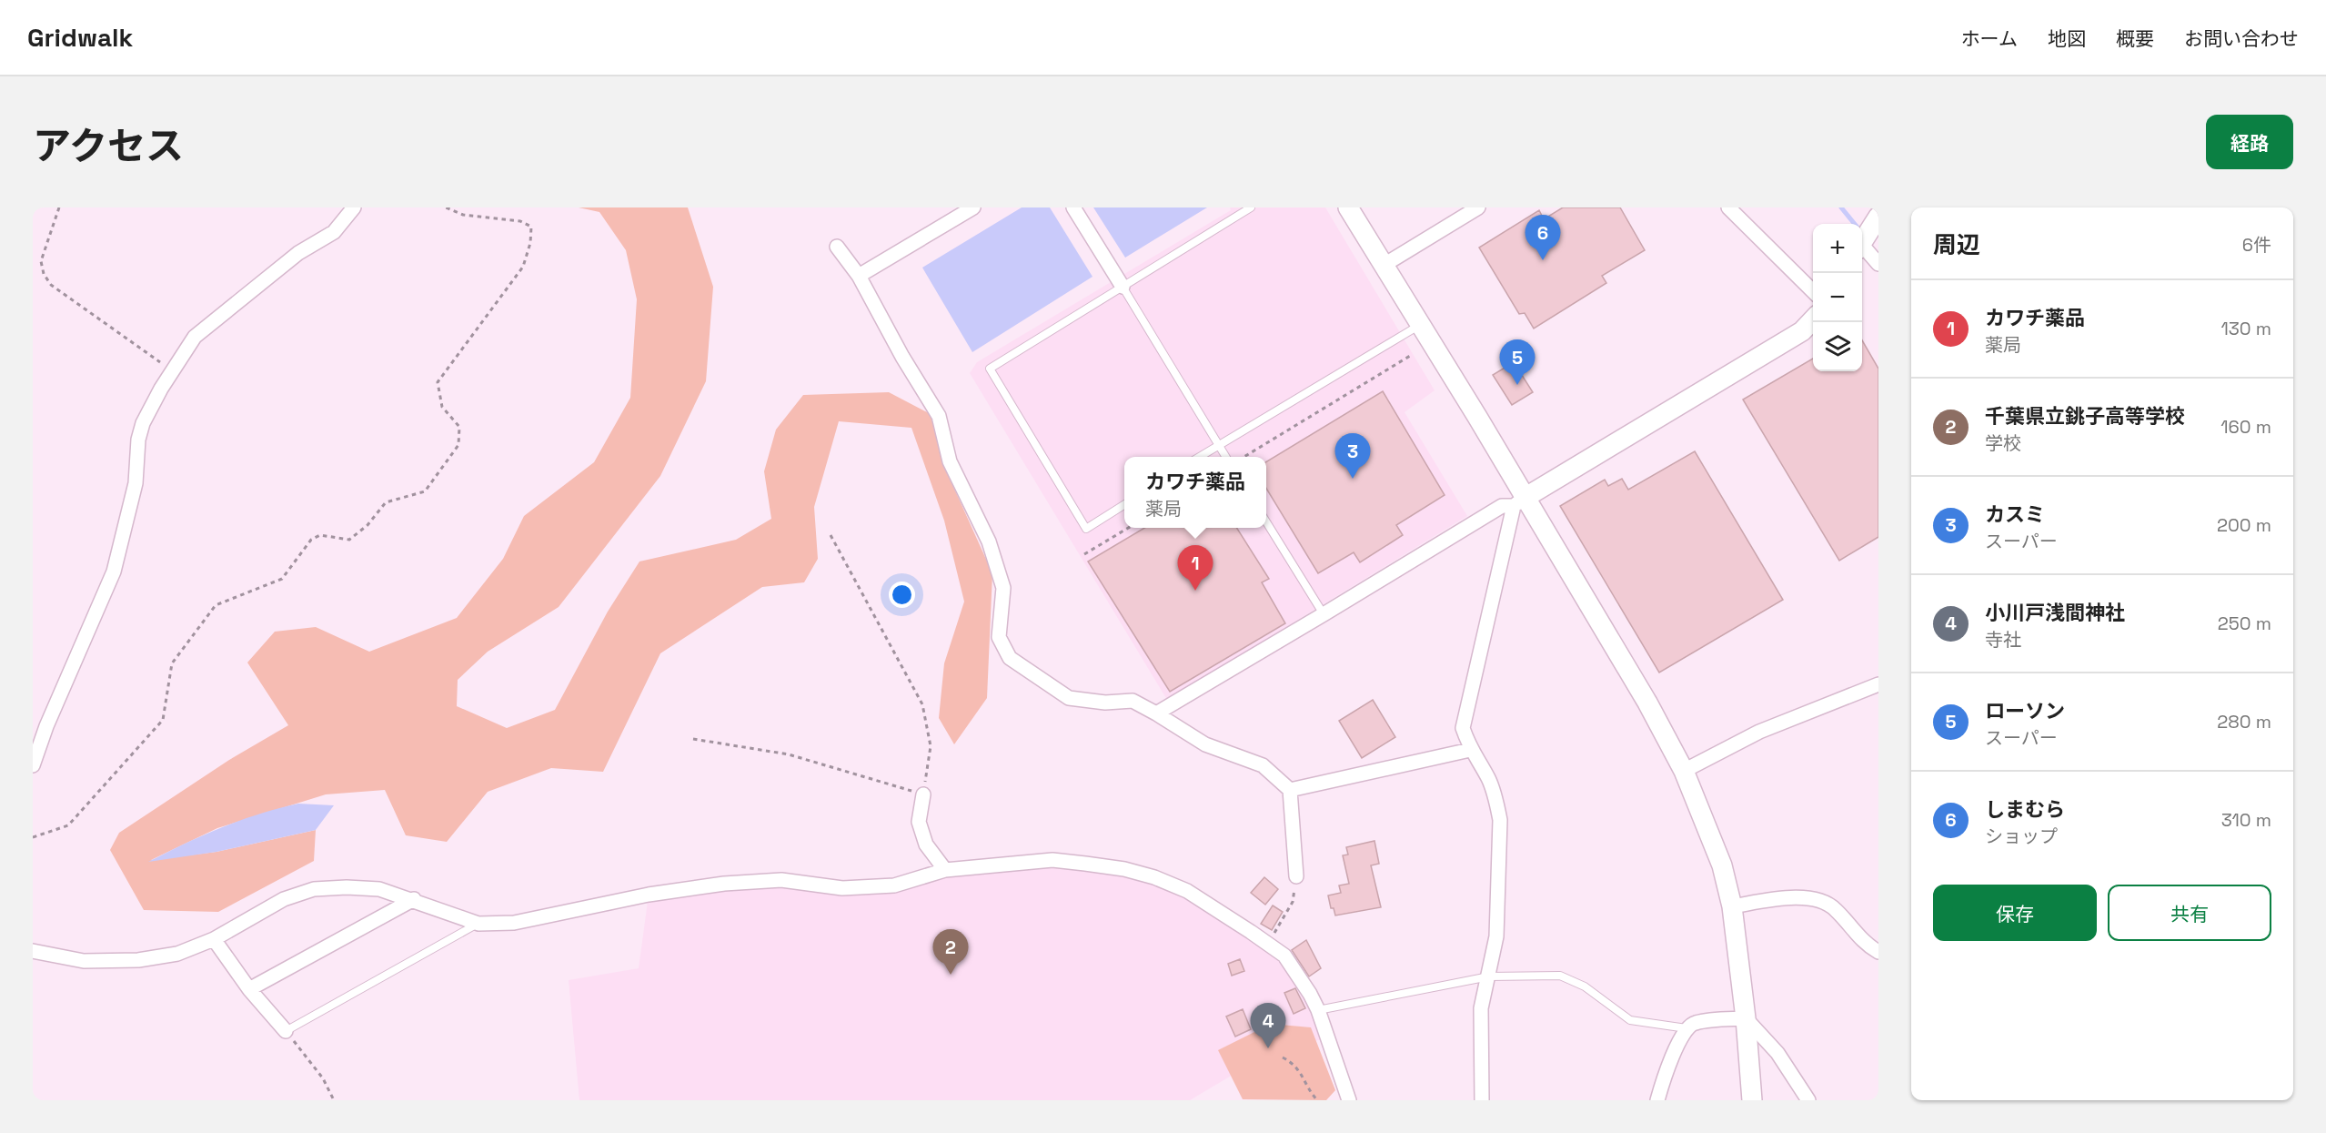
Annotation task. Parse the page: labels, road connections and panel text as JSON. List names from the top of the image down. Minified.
{"page":{"header":"Gridwalk","nav":["ホーム","地図","概要","お問い合わせ"],"title":"アクセス","buttons":["経路",["保存","共有"]],"heading":["周辺","6件"],"pins":["6","5","3","1","2","4"],"map_buttons":["+","−"],"list":[{"mark":"1","name":"カワチ薬品","note":"薬局","value":"130 m"},{"mark":"2","name":"千葉県立銚子高等学校","note":"学校","value":"160 m"},{"mark":"3","name":"カスミ","note":"スーパー","value":"200 m"},{"mark":"4","name":"小川戸浅間神社","note":"寺社","value":"250 m"},{"mark":"5","name":"ローソン","note":"スーパー","value":"280 m"},{"mark":"6","name":"しまむら","note":"ショップ","value":"310 m"}],"popup":["カワチ薬品","薬局"]}}
